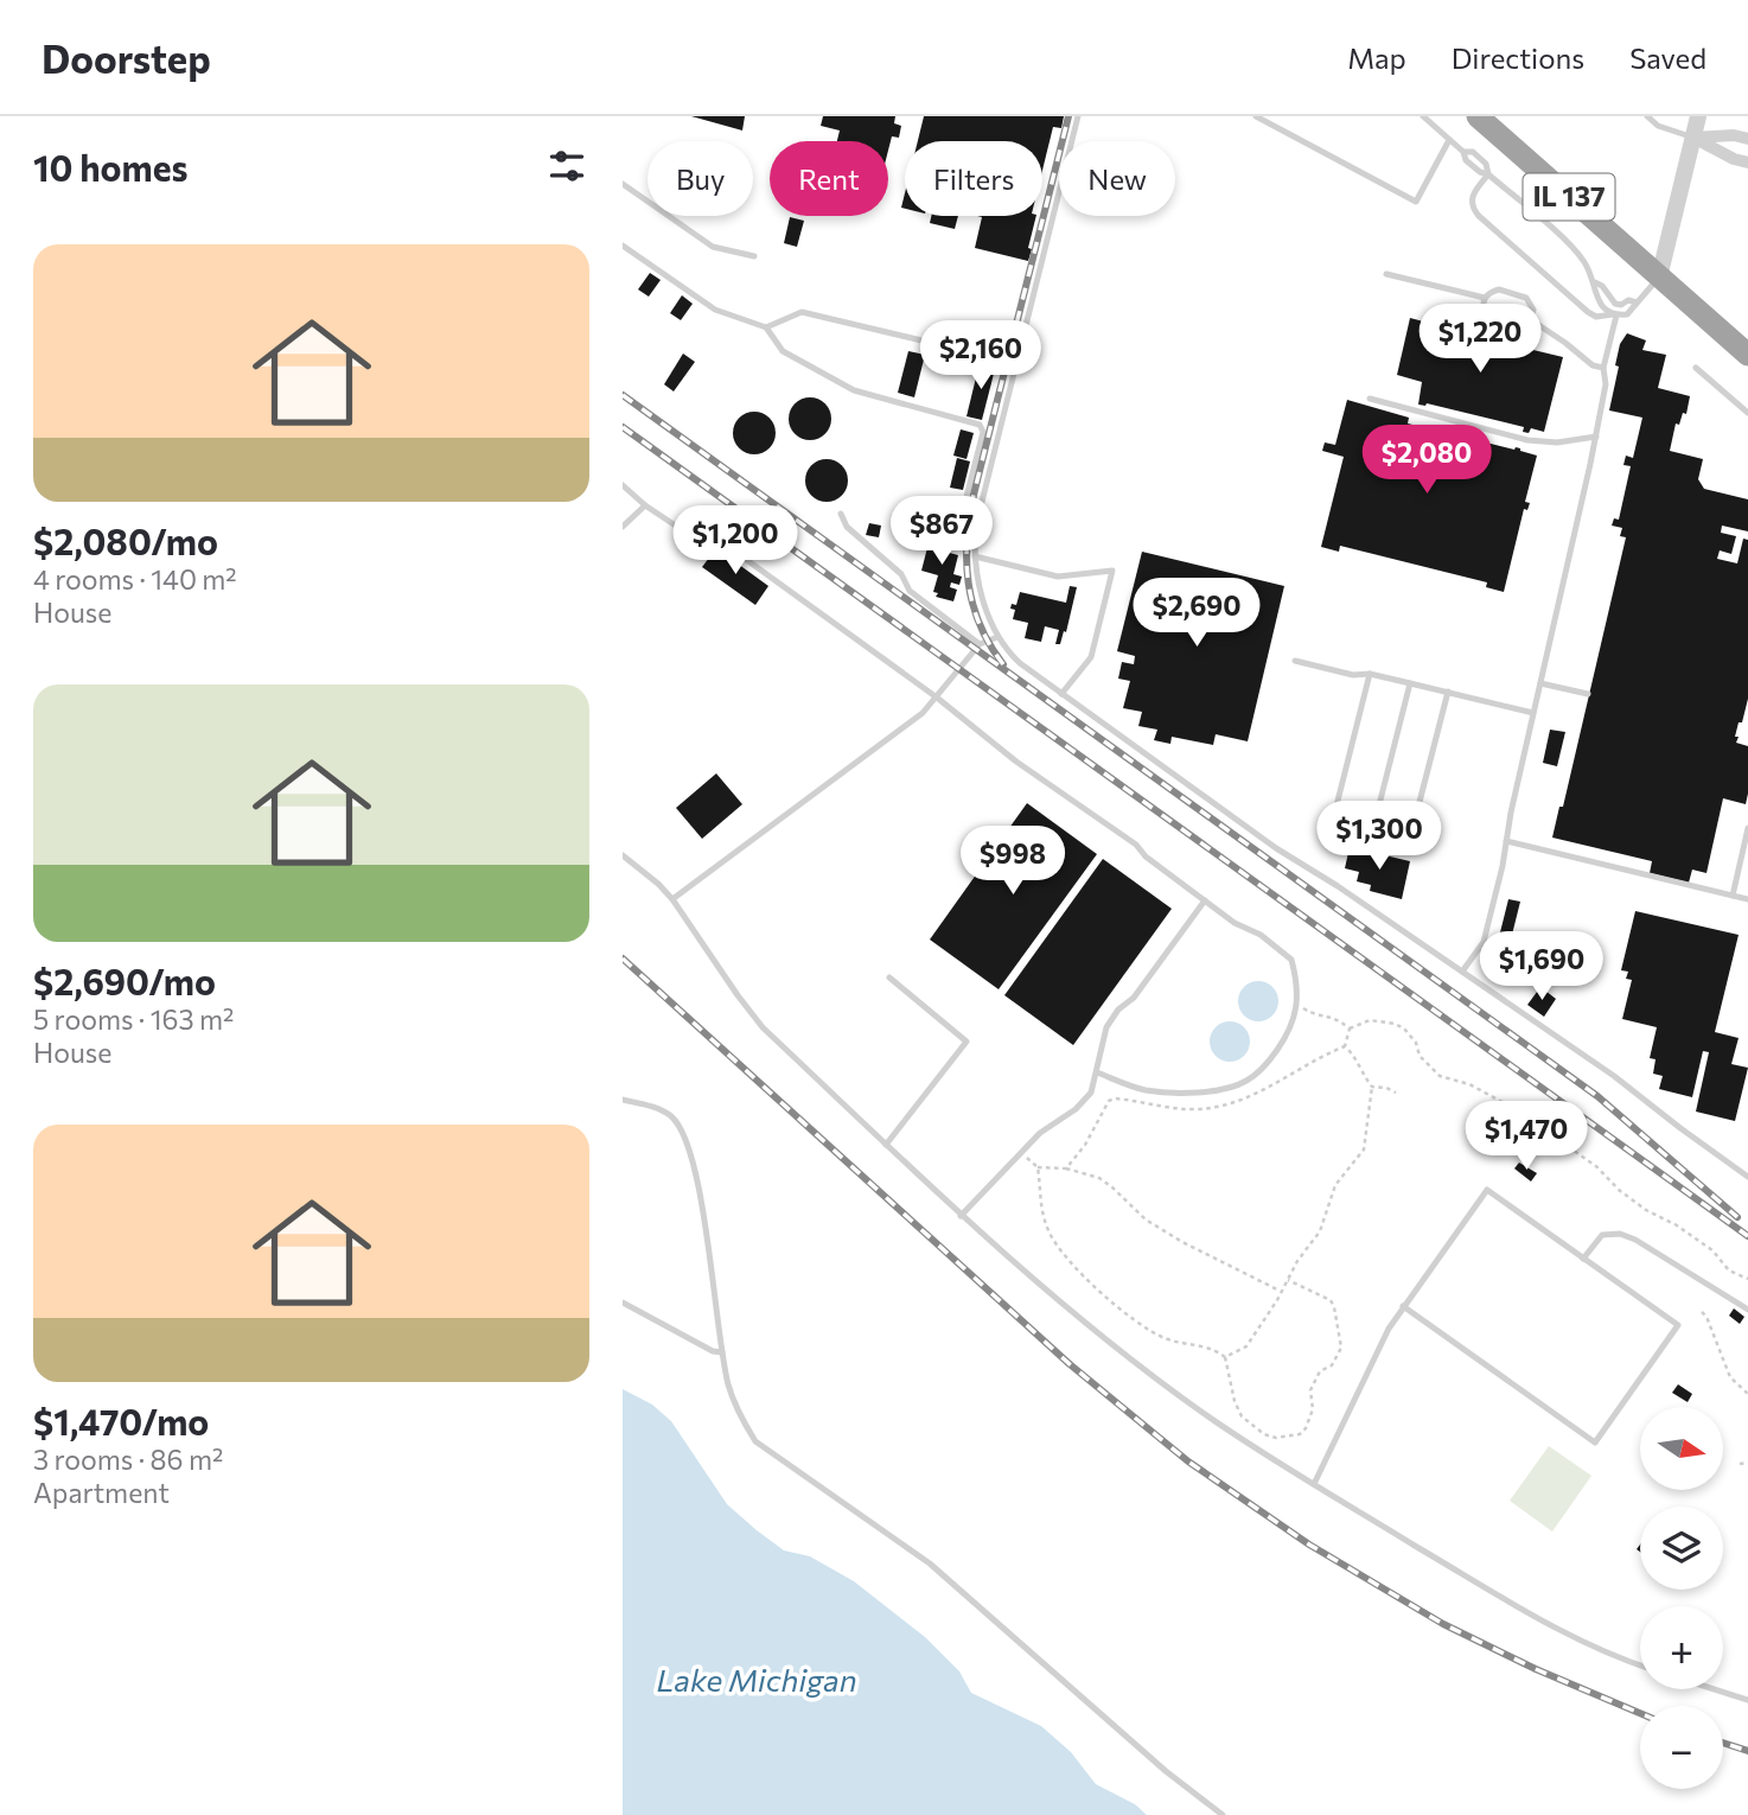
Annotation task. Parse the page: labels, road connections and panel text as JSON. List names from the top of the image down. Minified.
{"streets":{"highway":["IL 137"]},"water":["Lake Michigan"],"north":"right","page":{"header":"Doorstep","nav":["Map","Directions","Saved"],"heading":"10 homes","chip":["Buy","Rent","Filters","New"],"list":[{"name":"$2,080/mo","note":"4 rooms · 140 m² · House"},{"name":"$2,690/mo","note":"5 rooms · 163 m² · House"},{"name":"$1,470/mo","note":"3 rooms · 86 m² · Apartment"}],"price":["$1,220","$2,160","$2,080","$867","$1,200","$2,690","$1,300","$998","$1,690","$1,470"],"map_buttons":["+","−"]}}
